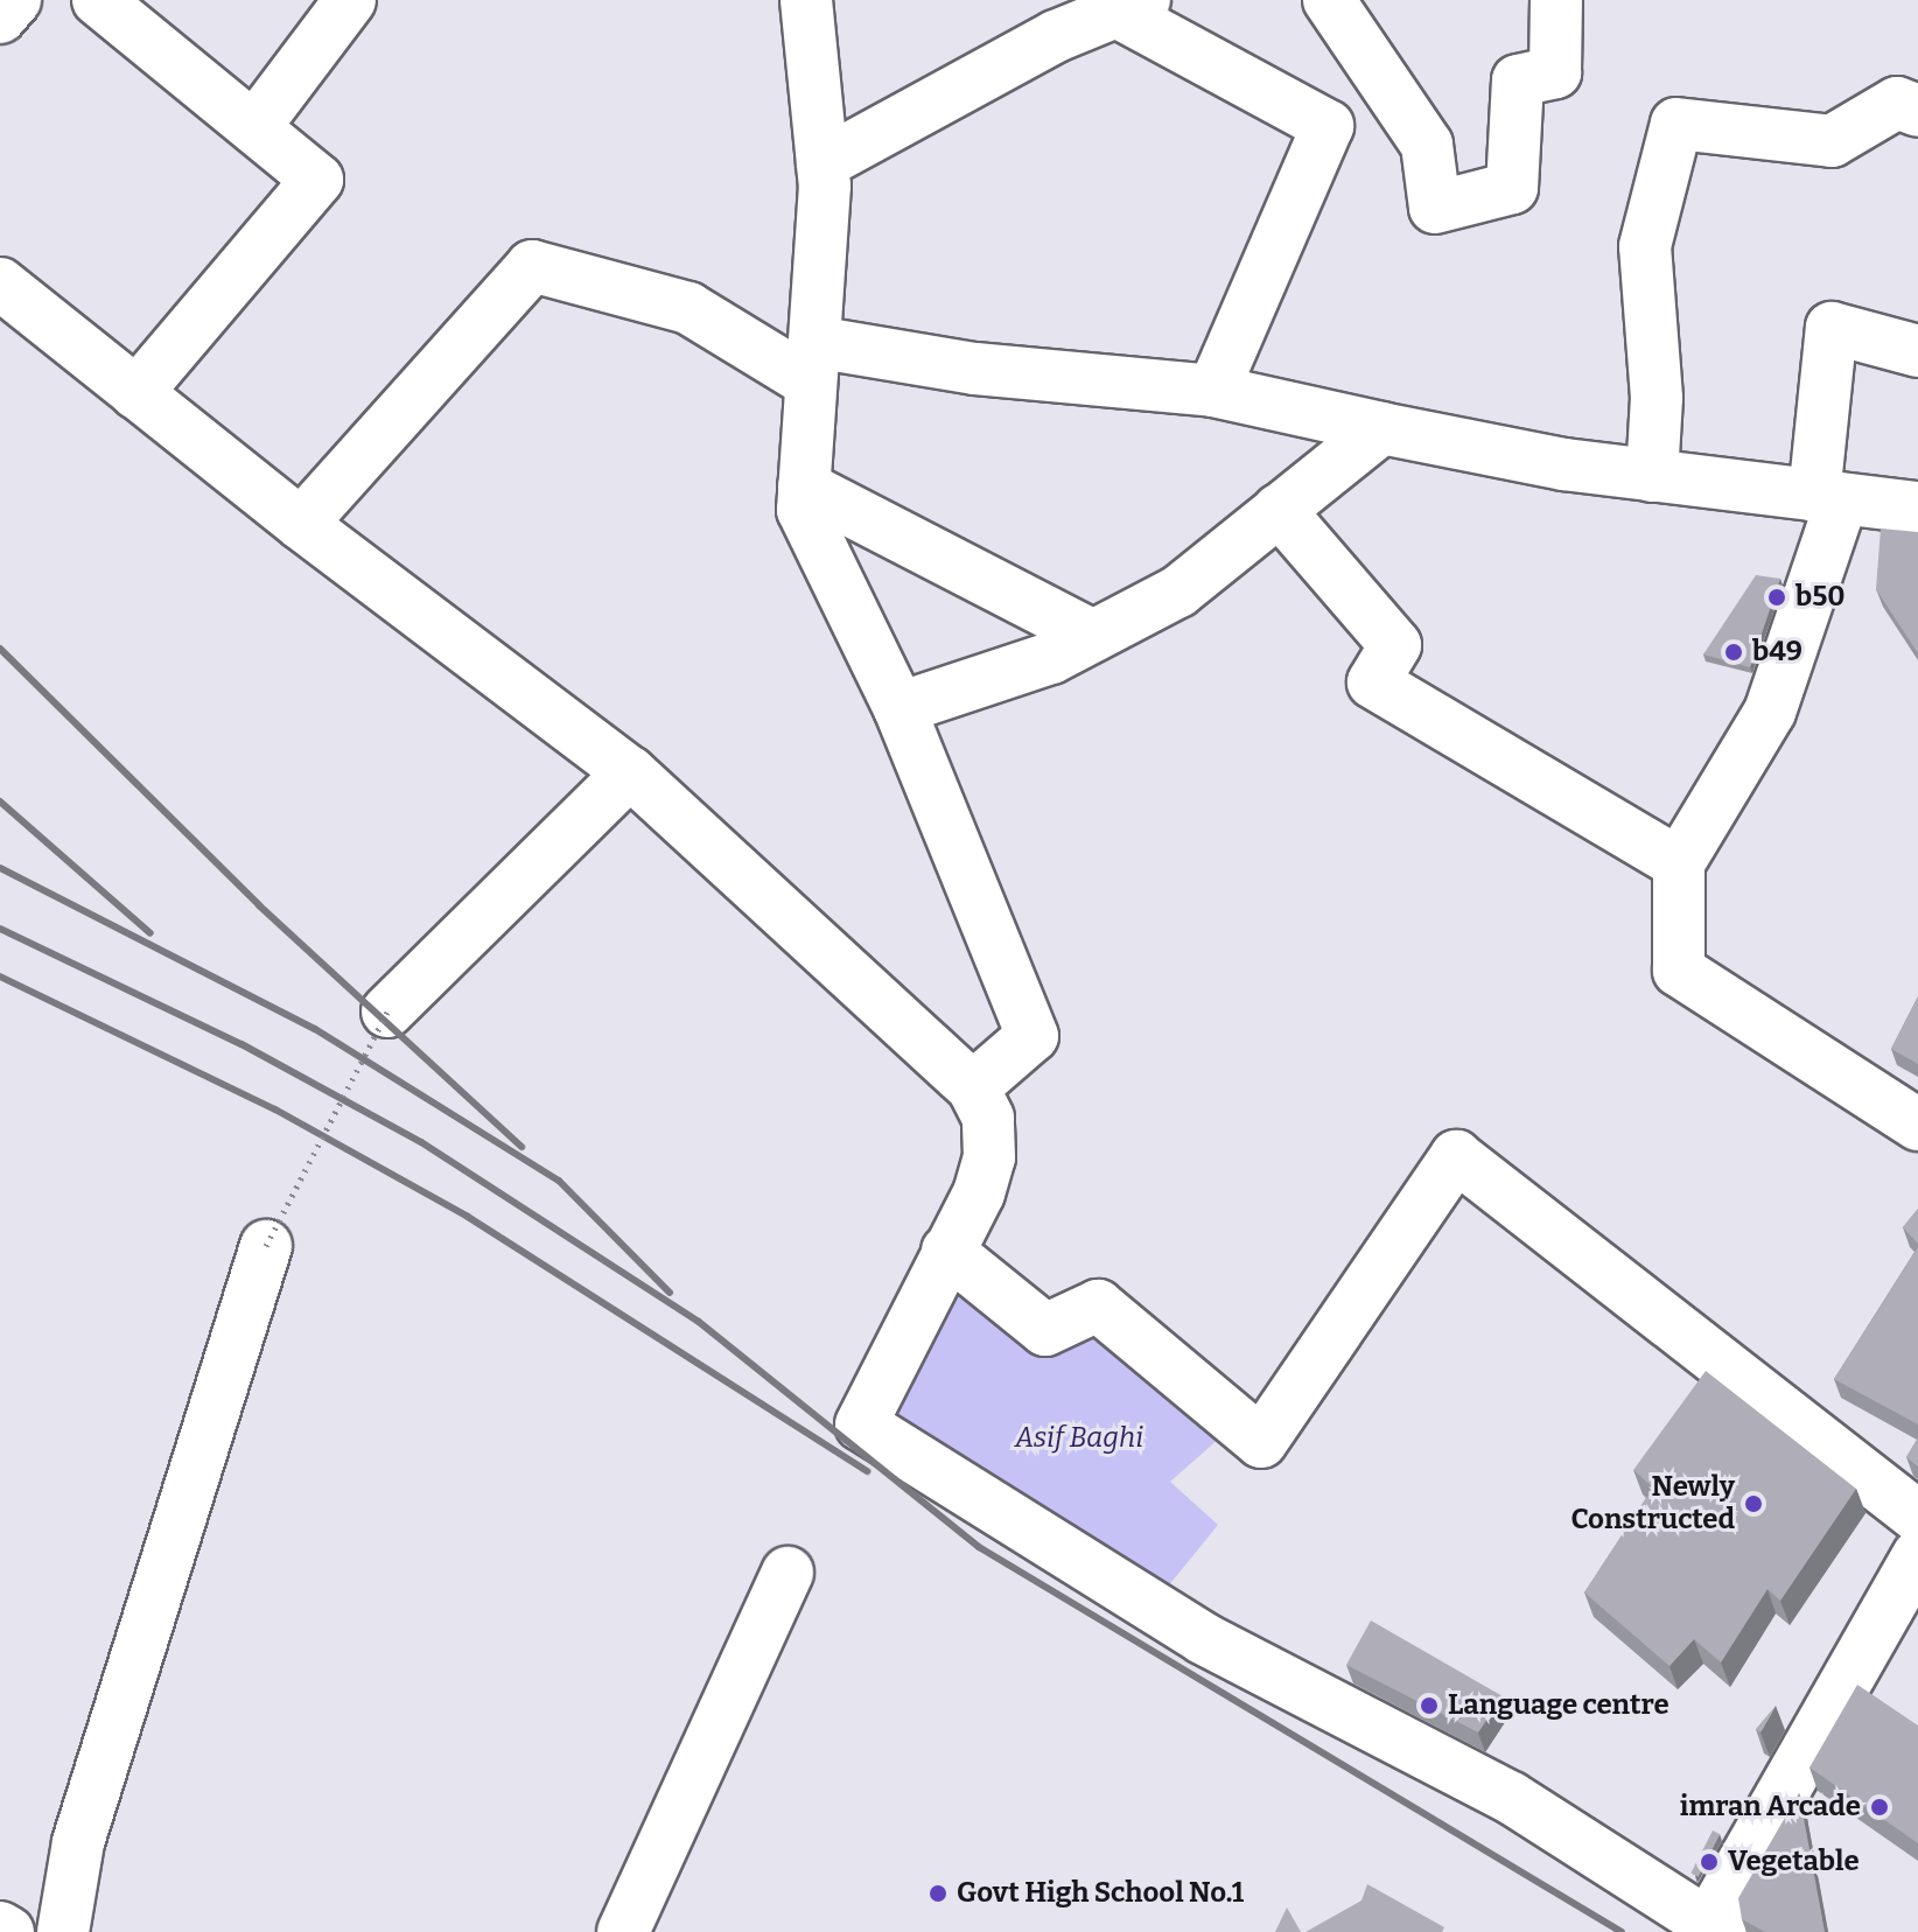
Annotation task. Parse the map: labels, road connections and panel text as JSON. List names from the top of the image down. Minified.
{"parks":["Asif Baghi"],"places":["b50","b49","Newly Constructed","Language centre","imran Arcade","Vegetable","Govt High School No.1"]}
